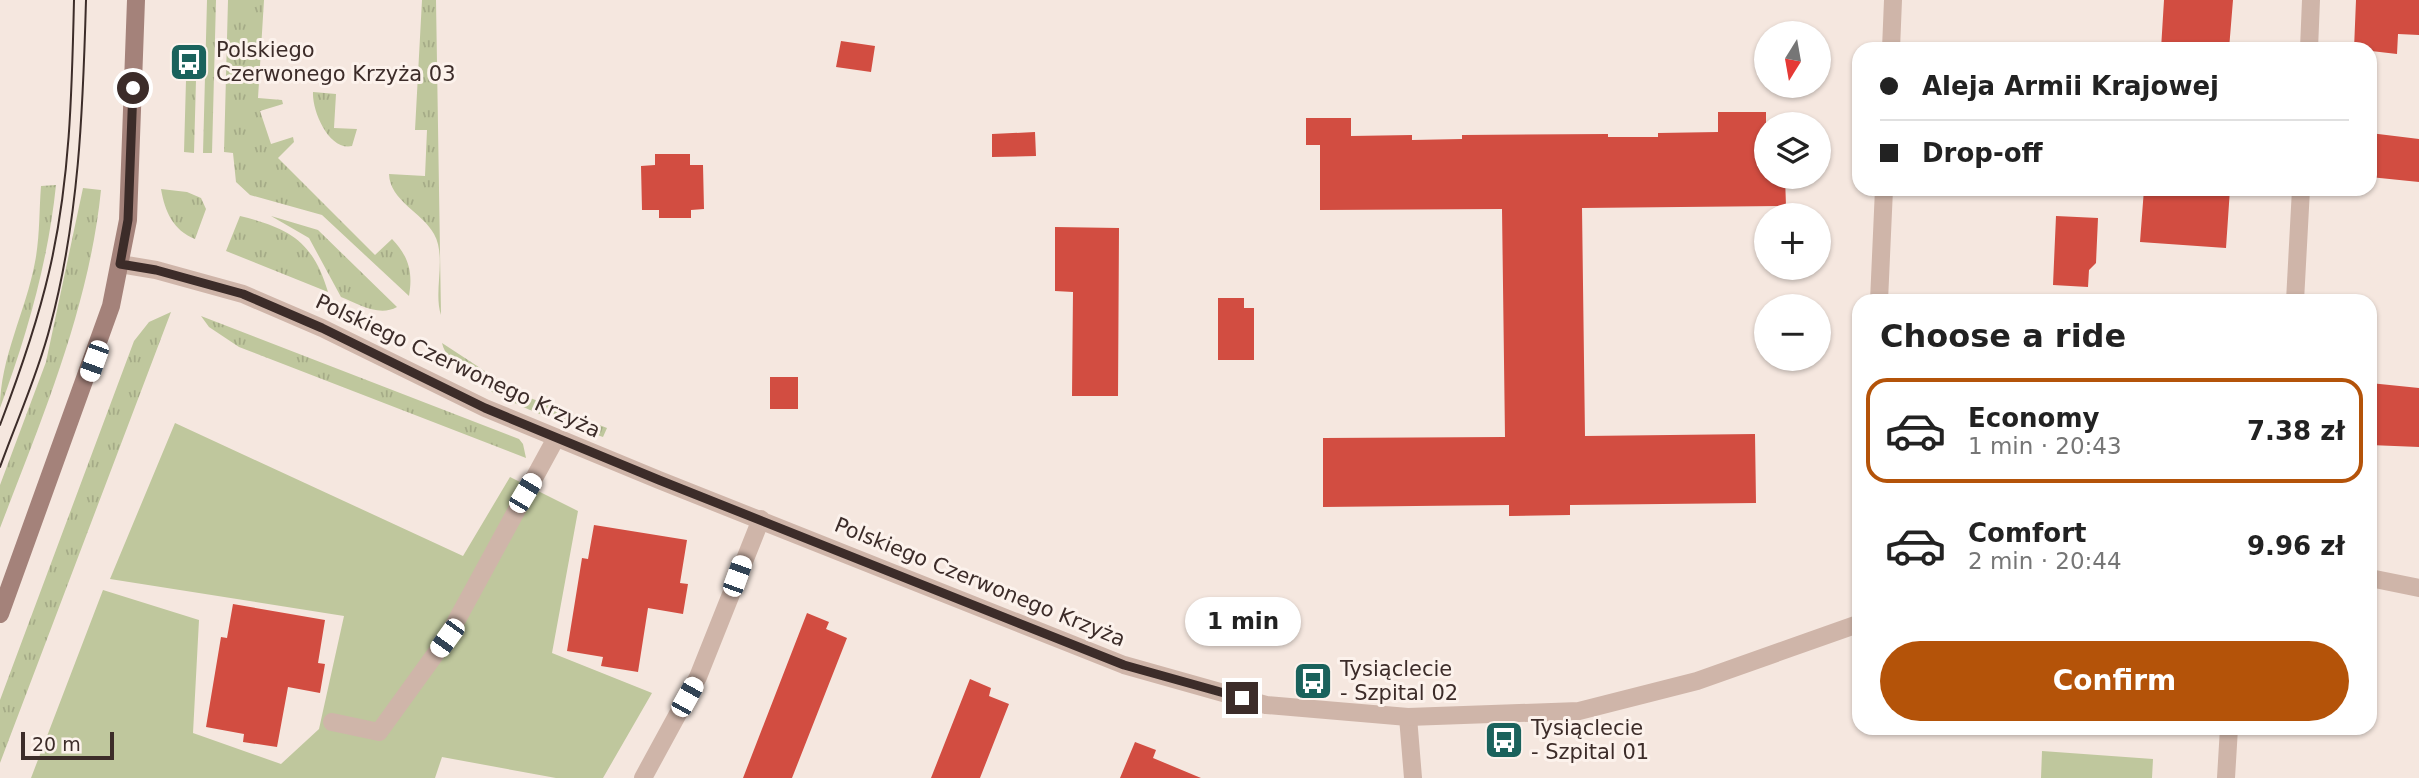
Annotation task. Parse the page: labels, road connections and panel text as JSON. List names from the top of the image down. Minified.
{"streets":{"street":["Polskiego Czerwonego Krzyża"]},"places":{"bus stop":["Polskiego Czerwonego Krzyża 03","Tysiąclecie - Szpital 02","Tysiąclecie - Szpital 01"]},"scale_bar":"20 m","north":"bottom","page":{"map_buttons":["+","−"],"banner":["Aleja Armii Krajowej","Drop-off"],"heading":"Choose a ride","list":[{"name":"Economy","note":"1 min · 20:43","value":"7.38 zł"},{"name":"Comfort","note":"2 min · 20:44","value":"9.96 zł"}],"bubble":"1 min","buttons":"Confirm","scale":"20 m"}}
